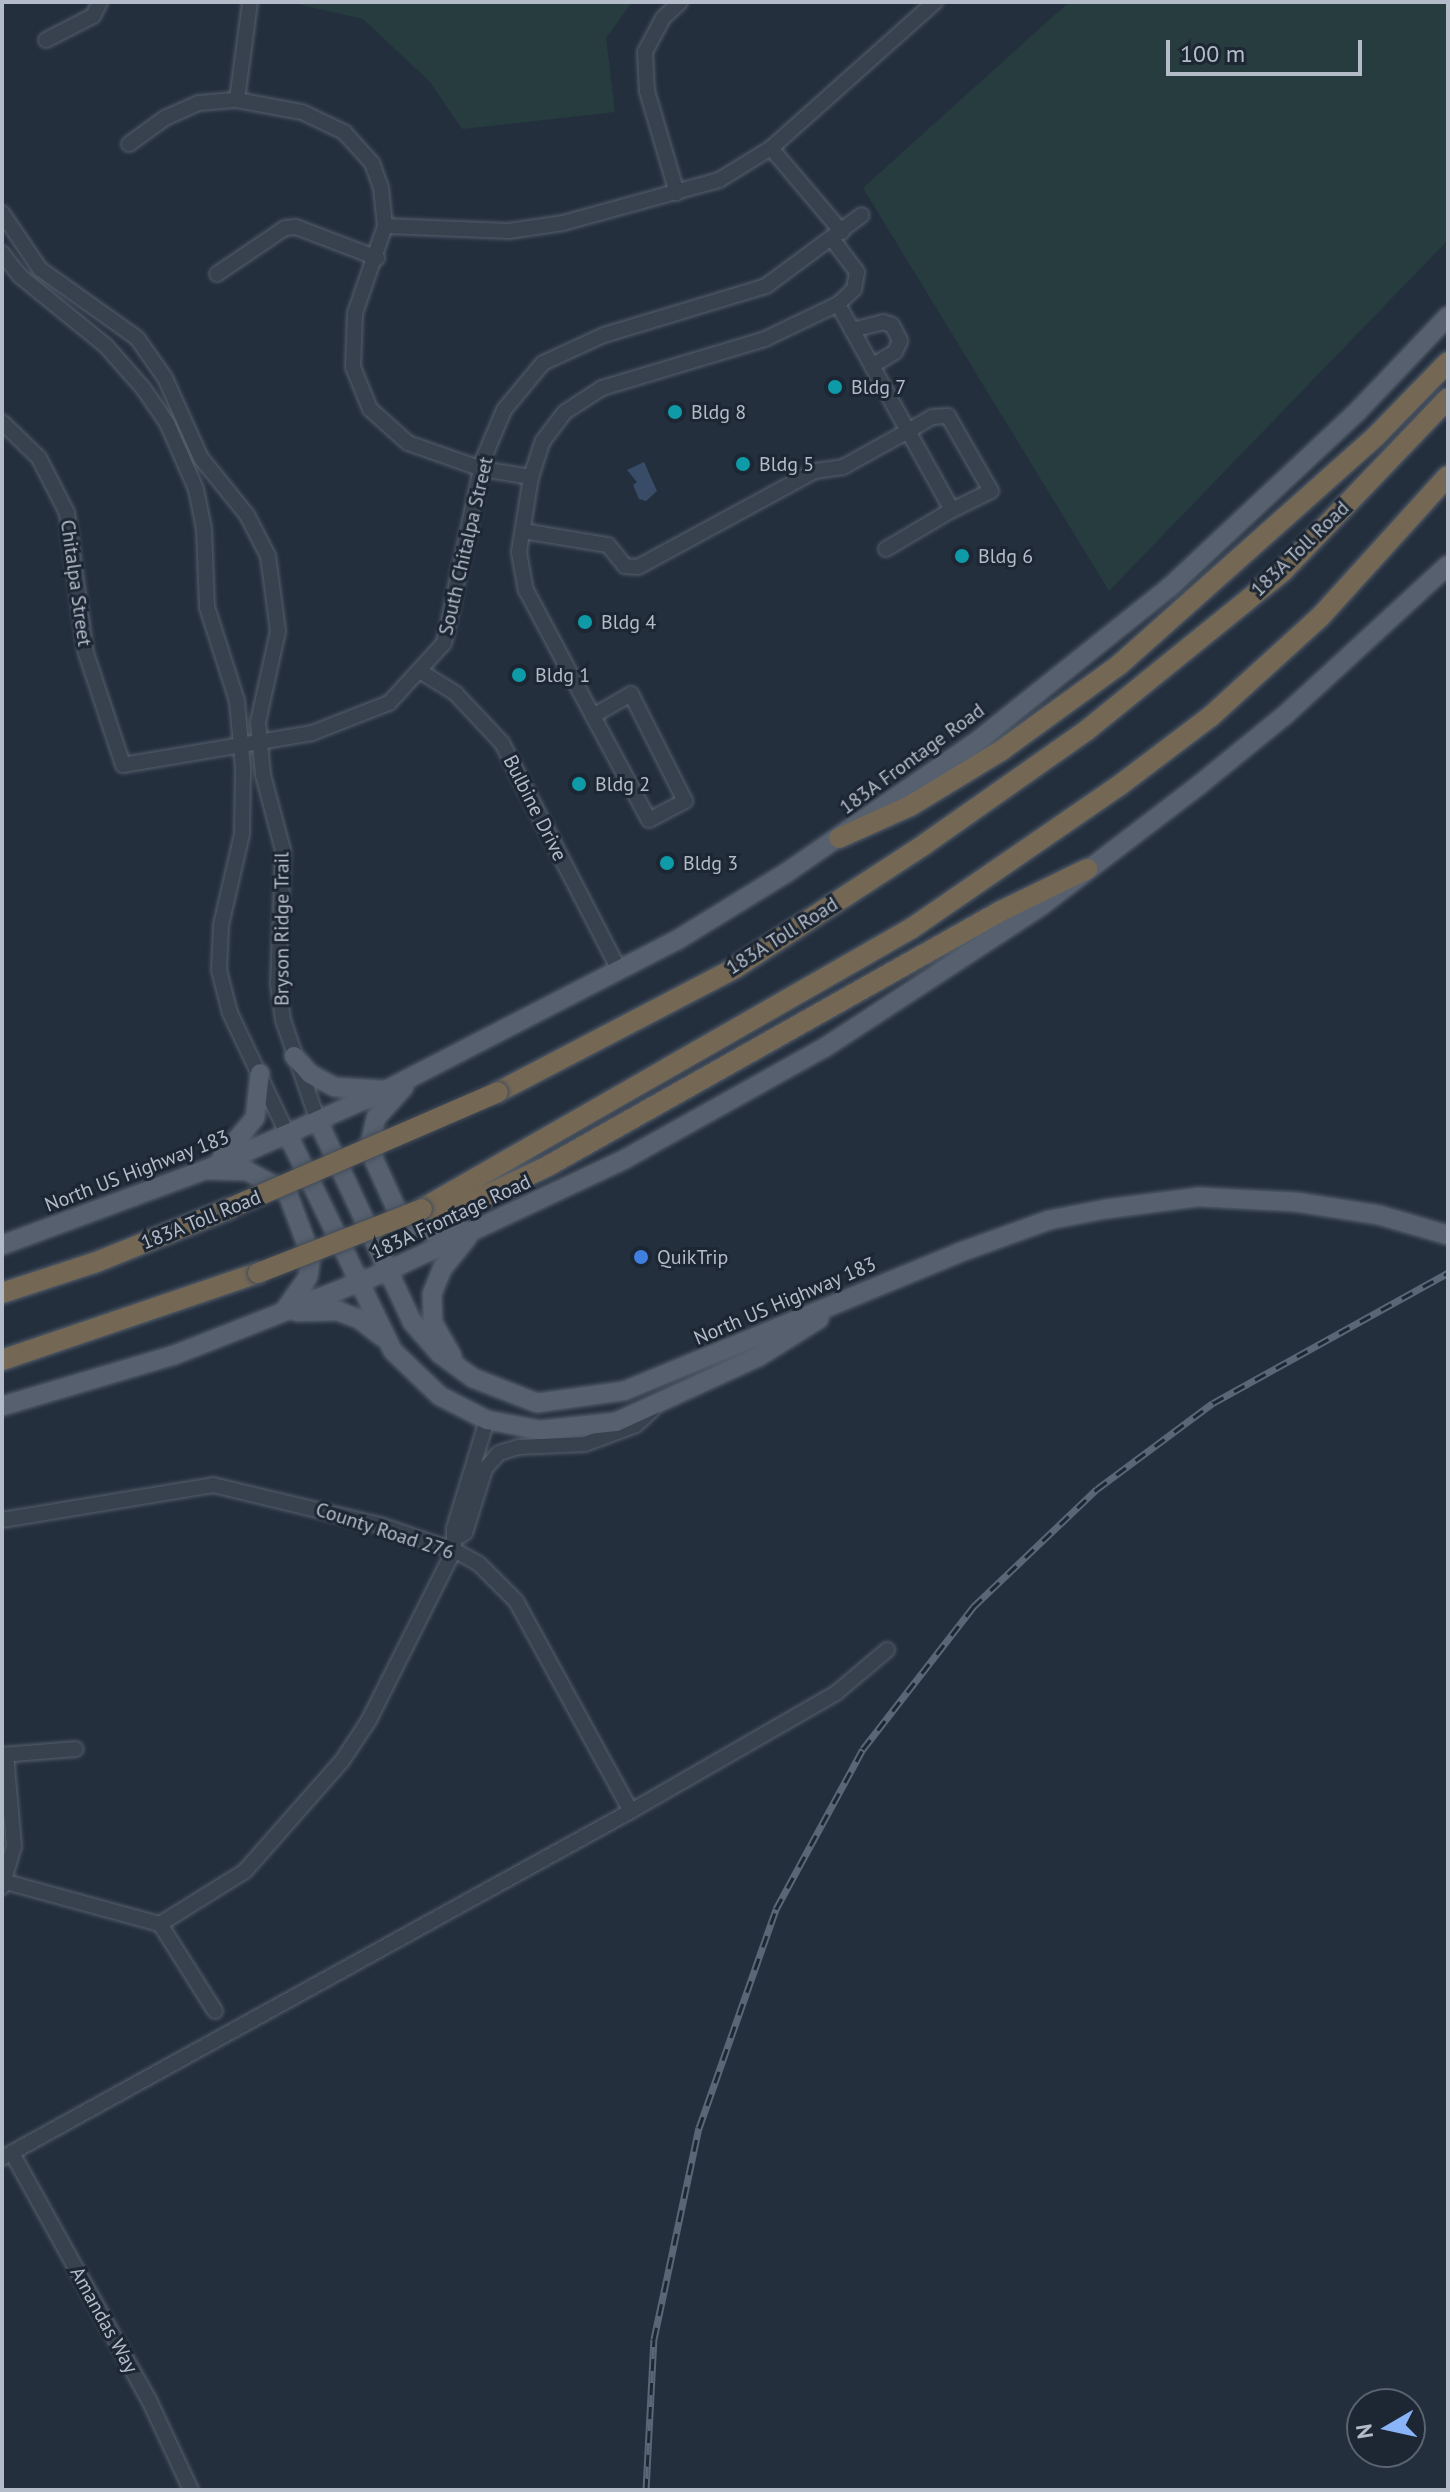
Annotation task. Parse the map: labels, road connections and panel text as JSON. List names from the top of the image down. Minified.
{"streets":{"highway":["183A Toll Road"],"main road":["183A Frontage Road","North US Highway 183"],"street":["South Chitalpa Street","Chitalpa Street","Bulbine Drive","Bryson Ridge Trail","County Road 276","Amandas Way"]},"crossings":[["South Chitalpa Street","Chitalpa Street"],["South Chitalpa Street","Bulbine Drive"],["South Chitalpa Street","Bryson Ridge Trail"],["Chitalpa Street","Bryson Ridge Trail"],["183A Frontage Road","Bulbine Drive"],["183A Frontage Road","Bryson Ridge Trail"],["183A Frontage Road","North US Highway 183"],["Bryson Ridge Trail","North US Highway 183"]],"places":["Bldg 7","Bldg 8","Bldg 5","Bldg 6","Bldg 4","Bldg 1","Bldg 2","Bldg 3","QuikTrip"],"scale_bar":"100 m","north":"left"}
